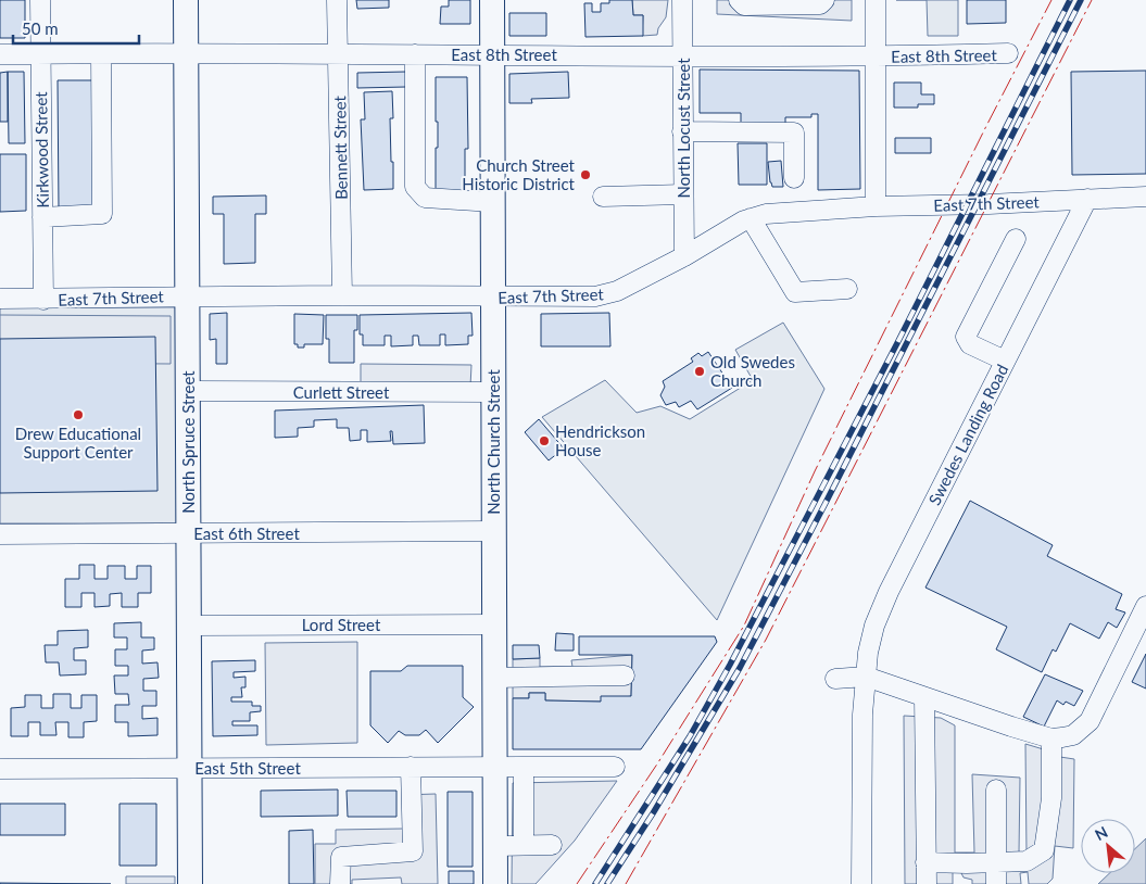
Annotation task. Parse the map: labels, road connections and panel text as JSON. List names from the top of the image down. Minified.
{"streets":{"main road":["North Spruce Street","North Church Street"],"street":["East 8th Street","North Locust Street","Bennett Street","Kirkwood Street","East 7th Street","Curlett Street","Swedes Landing Road","East 6th Street","Lord Street","East 5th Street"]},"crossings":[["East 8th Street","North Locust Street"],["East 8th Street","Bennett Street"],["East 8th Street","Kirkwood Street"],["East 8th Street","North Spruce Street"],["East 8th Street","North Church Street"],["North Locust Street","East 7th Street"],["Bennett Street","East 7th Street"],["Kirkwood Street","East 7th Street"],["East 7th Street","Swedes Landing Road"],["East 7th Street","North Spruce Street"],["East 7th Street","North Church Street"],["Curlett Street","North Spruce Street"],["Curlett Street","North Church Street"],["North Spruce Street","East 6th Street"],["North Spruce Street","Lord Street"],["North Spruce Street","East 5th Street"],["North Church Street","East 6th Street"],["North Church Street","Lord Street"],["North Church Street","East 5th Street"]],"places":["Church Street Historic District","Old Swedes Church","Drew Educational Support Center","Hendrickson House"],"scale_bar":"50 m","north":"top left"}
